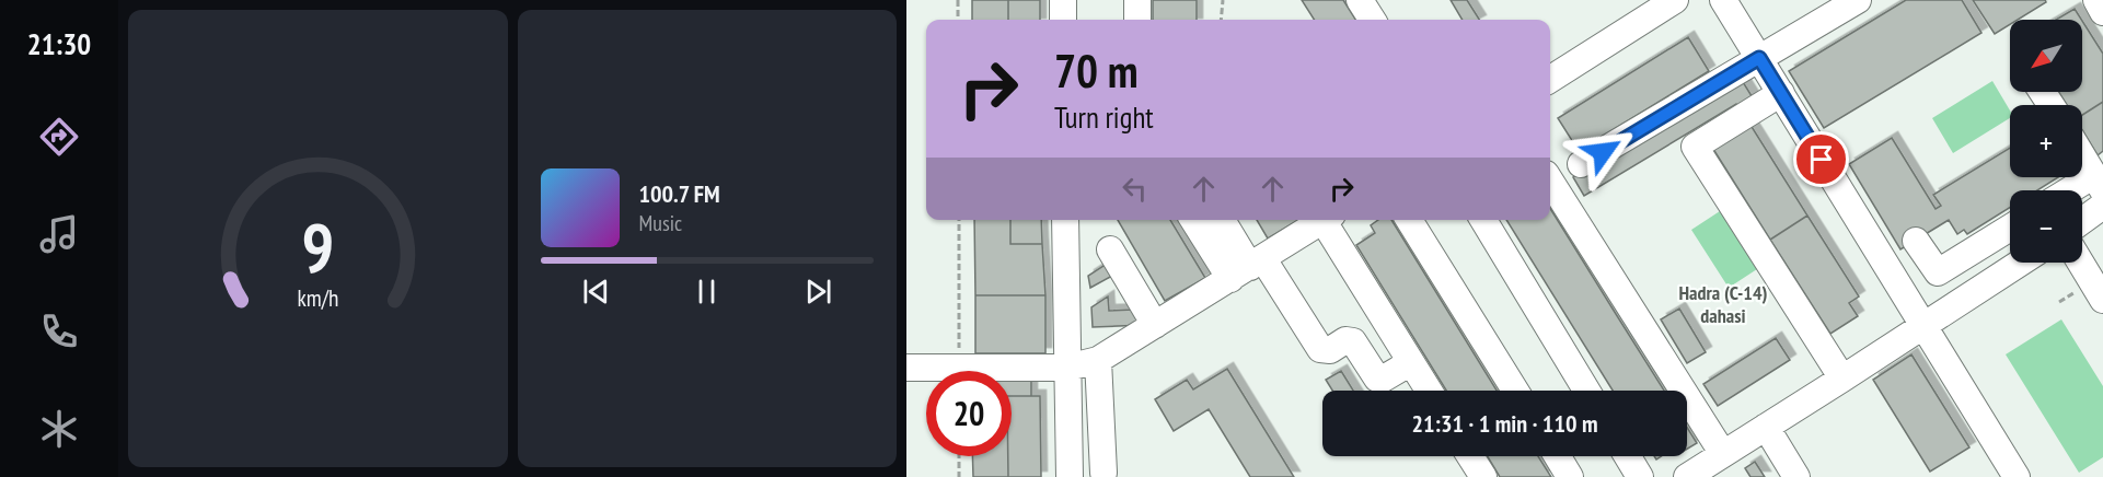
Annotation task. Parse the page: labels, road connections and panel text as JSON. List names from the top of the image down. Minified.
{"districts":["Hadra (C-14) dahasi"],"north":"bottom left","page":{"tabs":"21:30","map_buttons":["+","−"],"turn":["70 m","Turn right"],"song":["100.7 FM","Music"],"limit":"20","trip":"21:31 · 1 min · 110 m","gauge":["9","km/h"]}}
